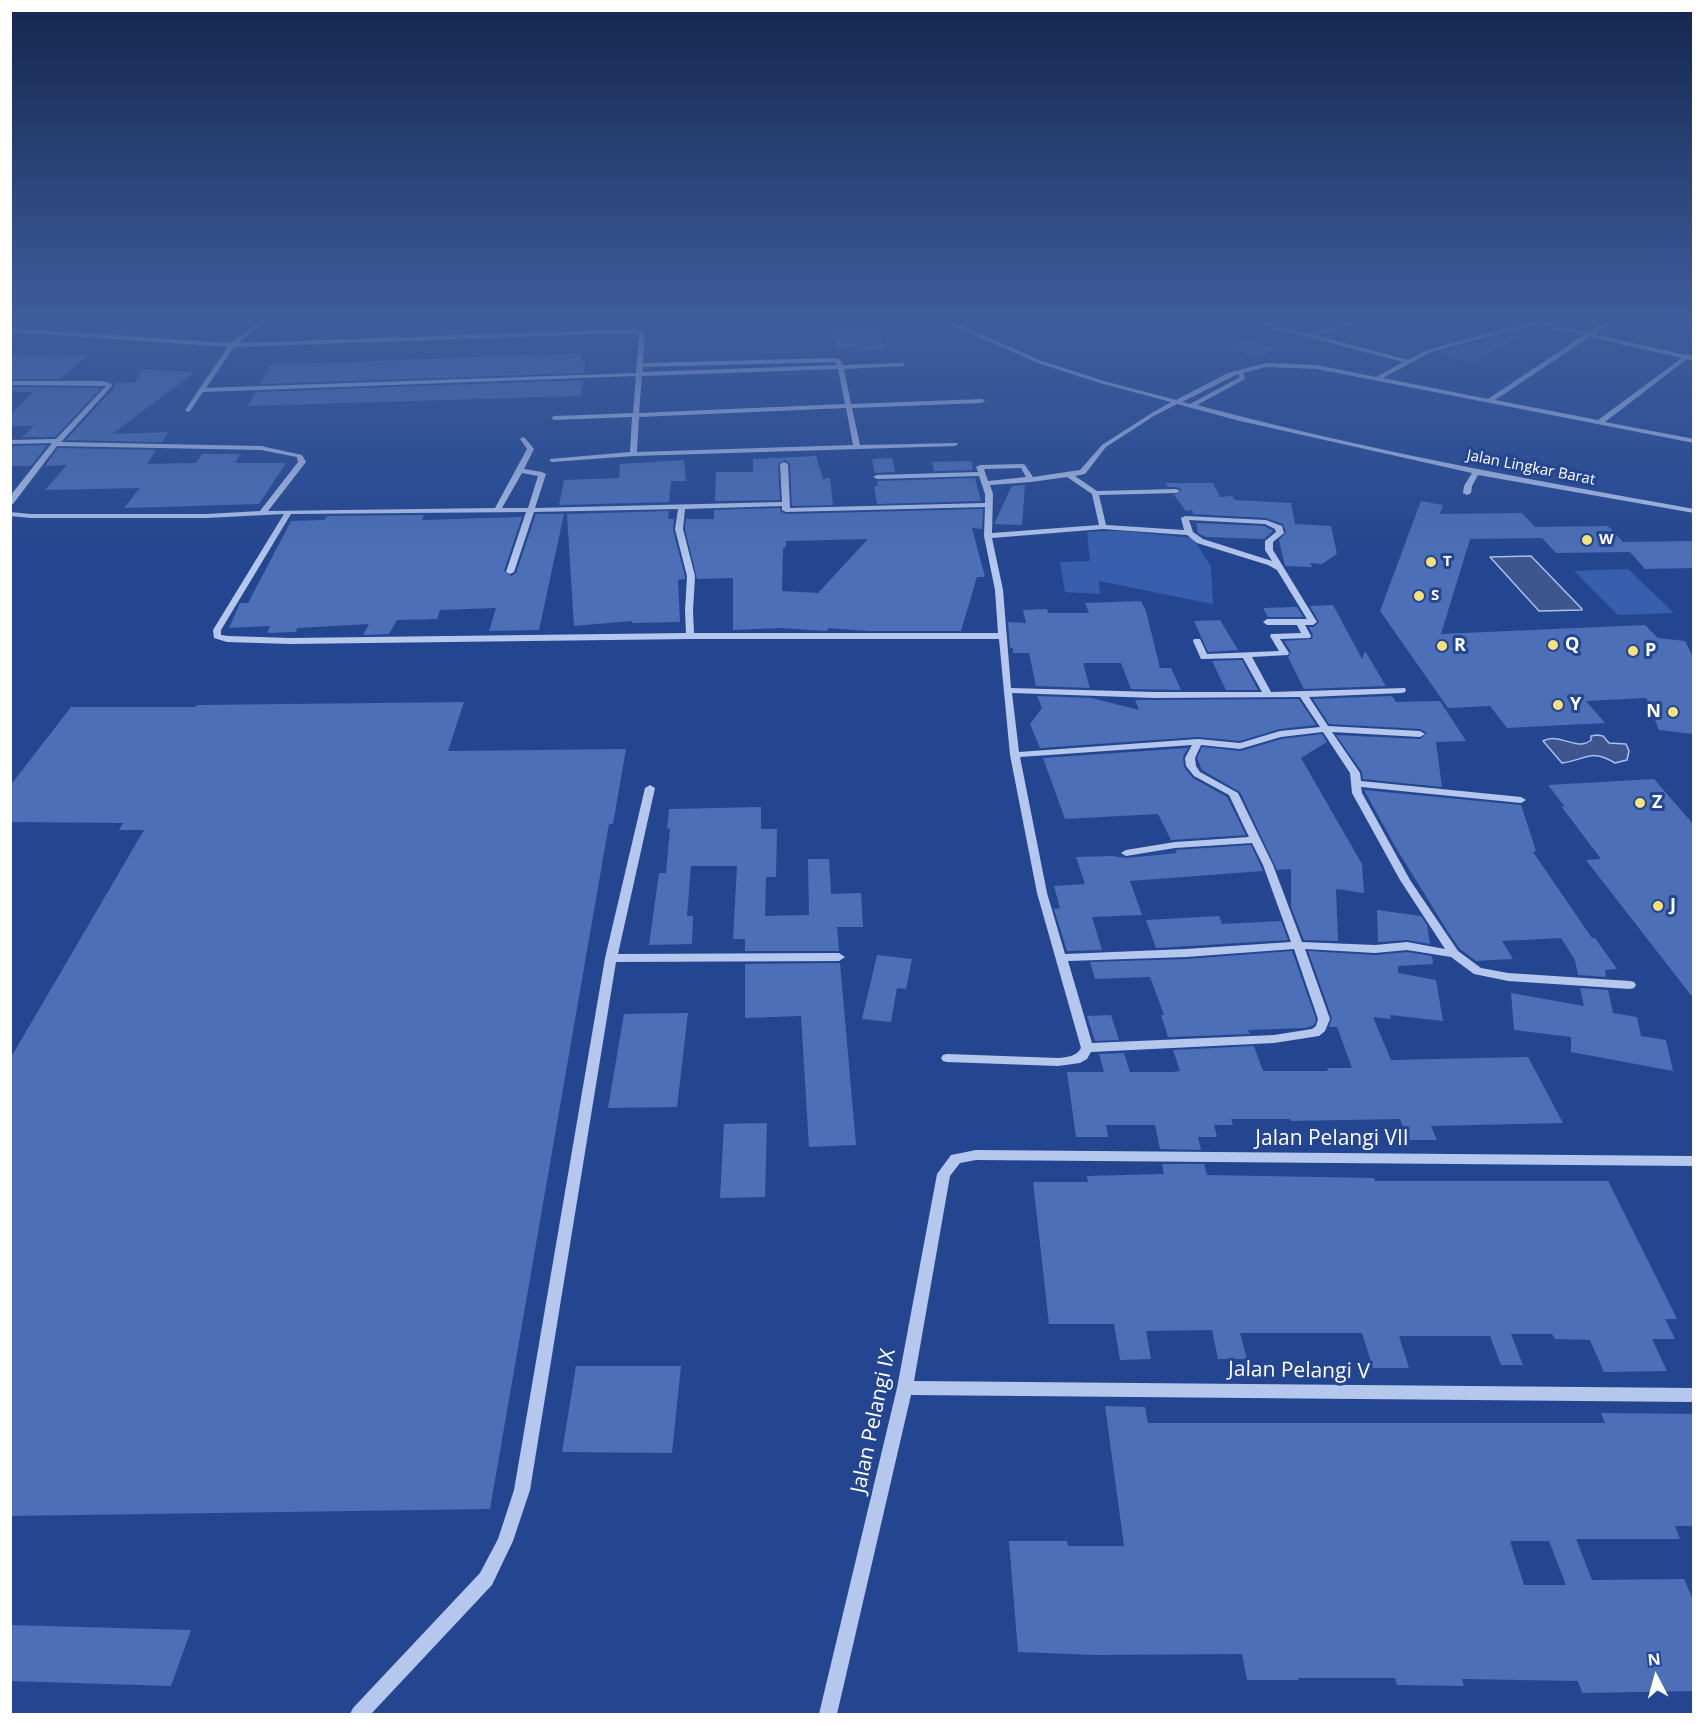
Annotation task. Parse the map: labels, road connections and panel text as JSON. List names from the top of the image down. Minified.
{"streets":{"street":["Jalan Lingkar Barat","Jalan Pelangi VII","Jalan Pelangi V","Jalan Pelangi IX"]},"crossings":[["Jalan Pelangi VII","Jalan Pelangi IX"],["Jalan Pelangi V","Jalan Pelangi IX"]],"places":["W","T","S","Q","R","P","Y","N","Z","J"],"north":"top"}
